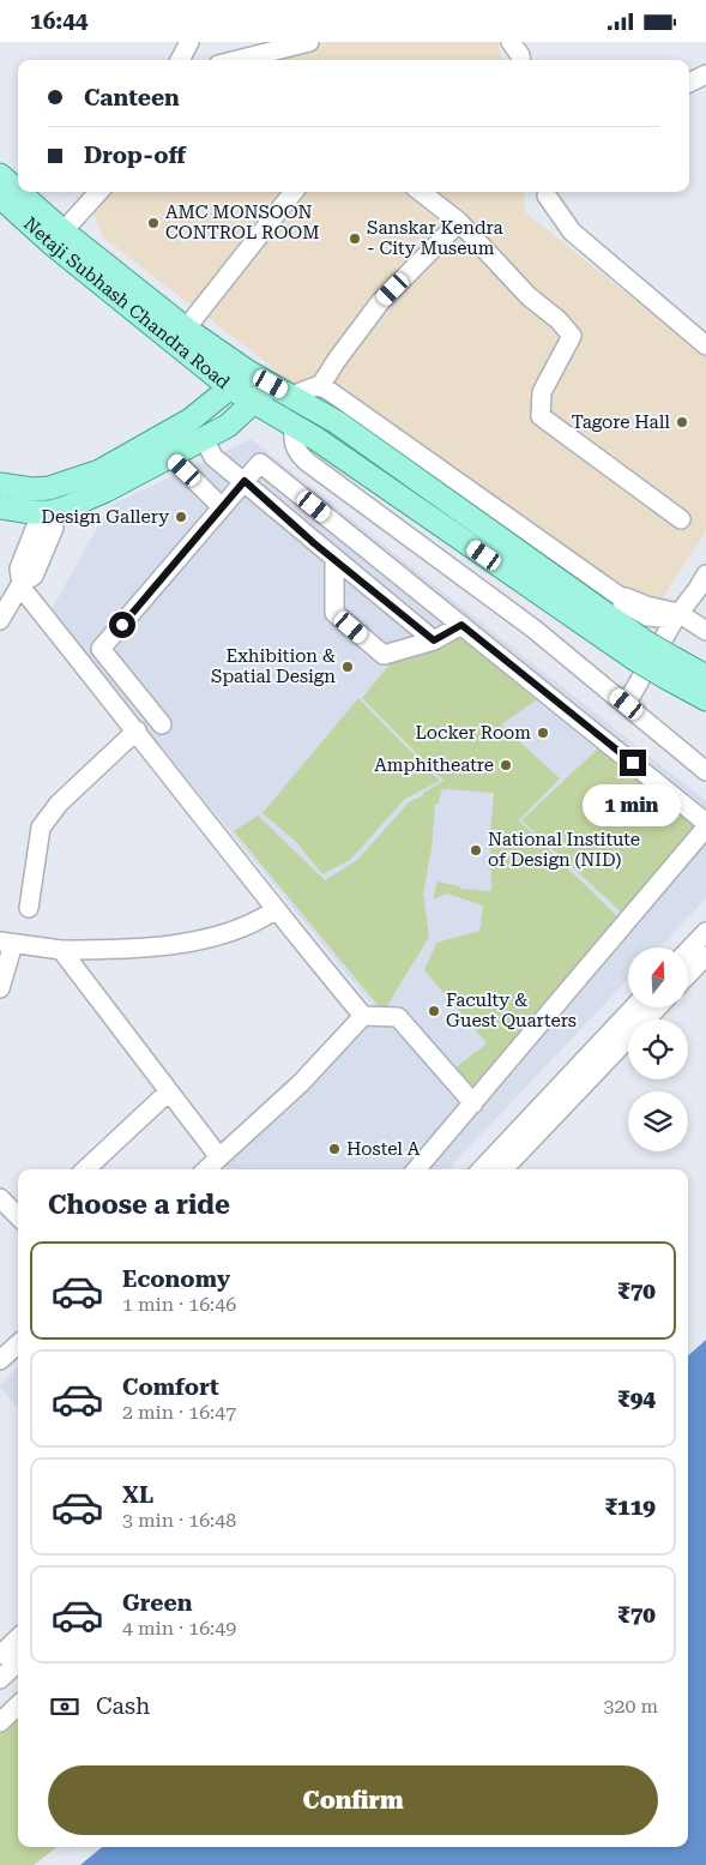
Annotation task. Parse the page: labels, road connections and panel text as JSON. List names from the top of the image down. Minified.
{"streets":{"main road":["Netaji Subhash Chandra Road"]},"places":["AMC MONSOON CONTROL ROOM","Sanskar Kendra - City Museum","Tagore Hall","Design Gallery","Exhibition & Spatial Design","Locker Room","Amphitheatre","National Institute of Design (NID)","Faculty & Guest Quarters","Hostel A"],"north":"top","page":{"status":"16:44","banner":["Canteen","Drop-off"],"bubble":"1 min","heading":"Choose a ride","list":[{"name":"Economy","note":"1 min · 16:46","value":"₹70"},{"name":"Comfort","note":"2 min · 16:47","value":"₹94"},{"name":"XL","note":"3 min · 16:48","value":"₹119"},{"name":"Green","note":"4 min · 16:49","value":"₹70"}],"pay":["Cash","320 m"],"buttons":"Confirm"}}
